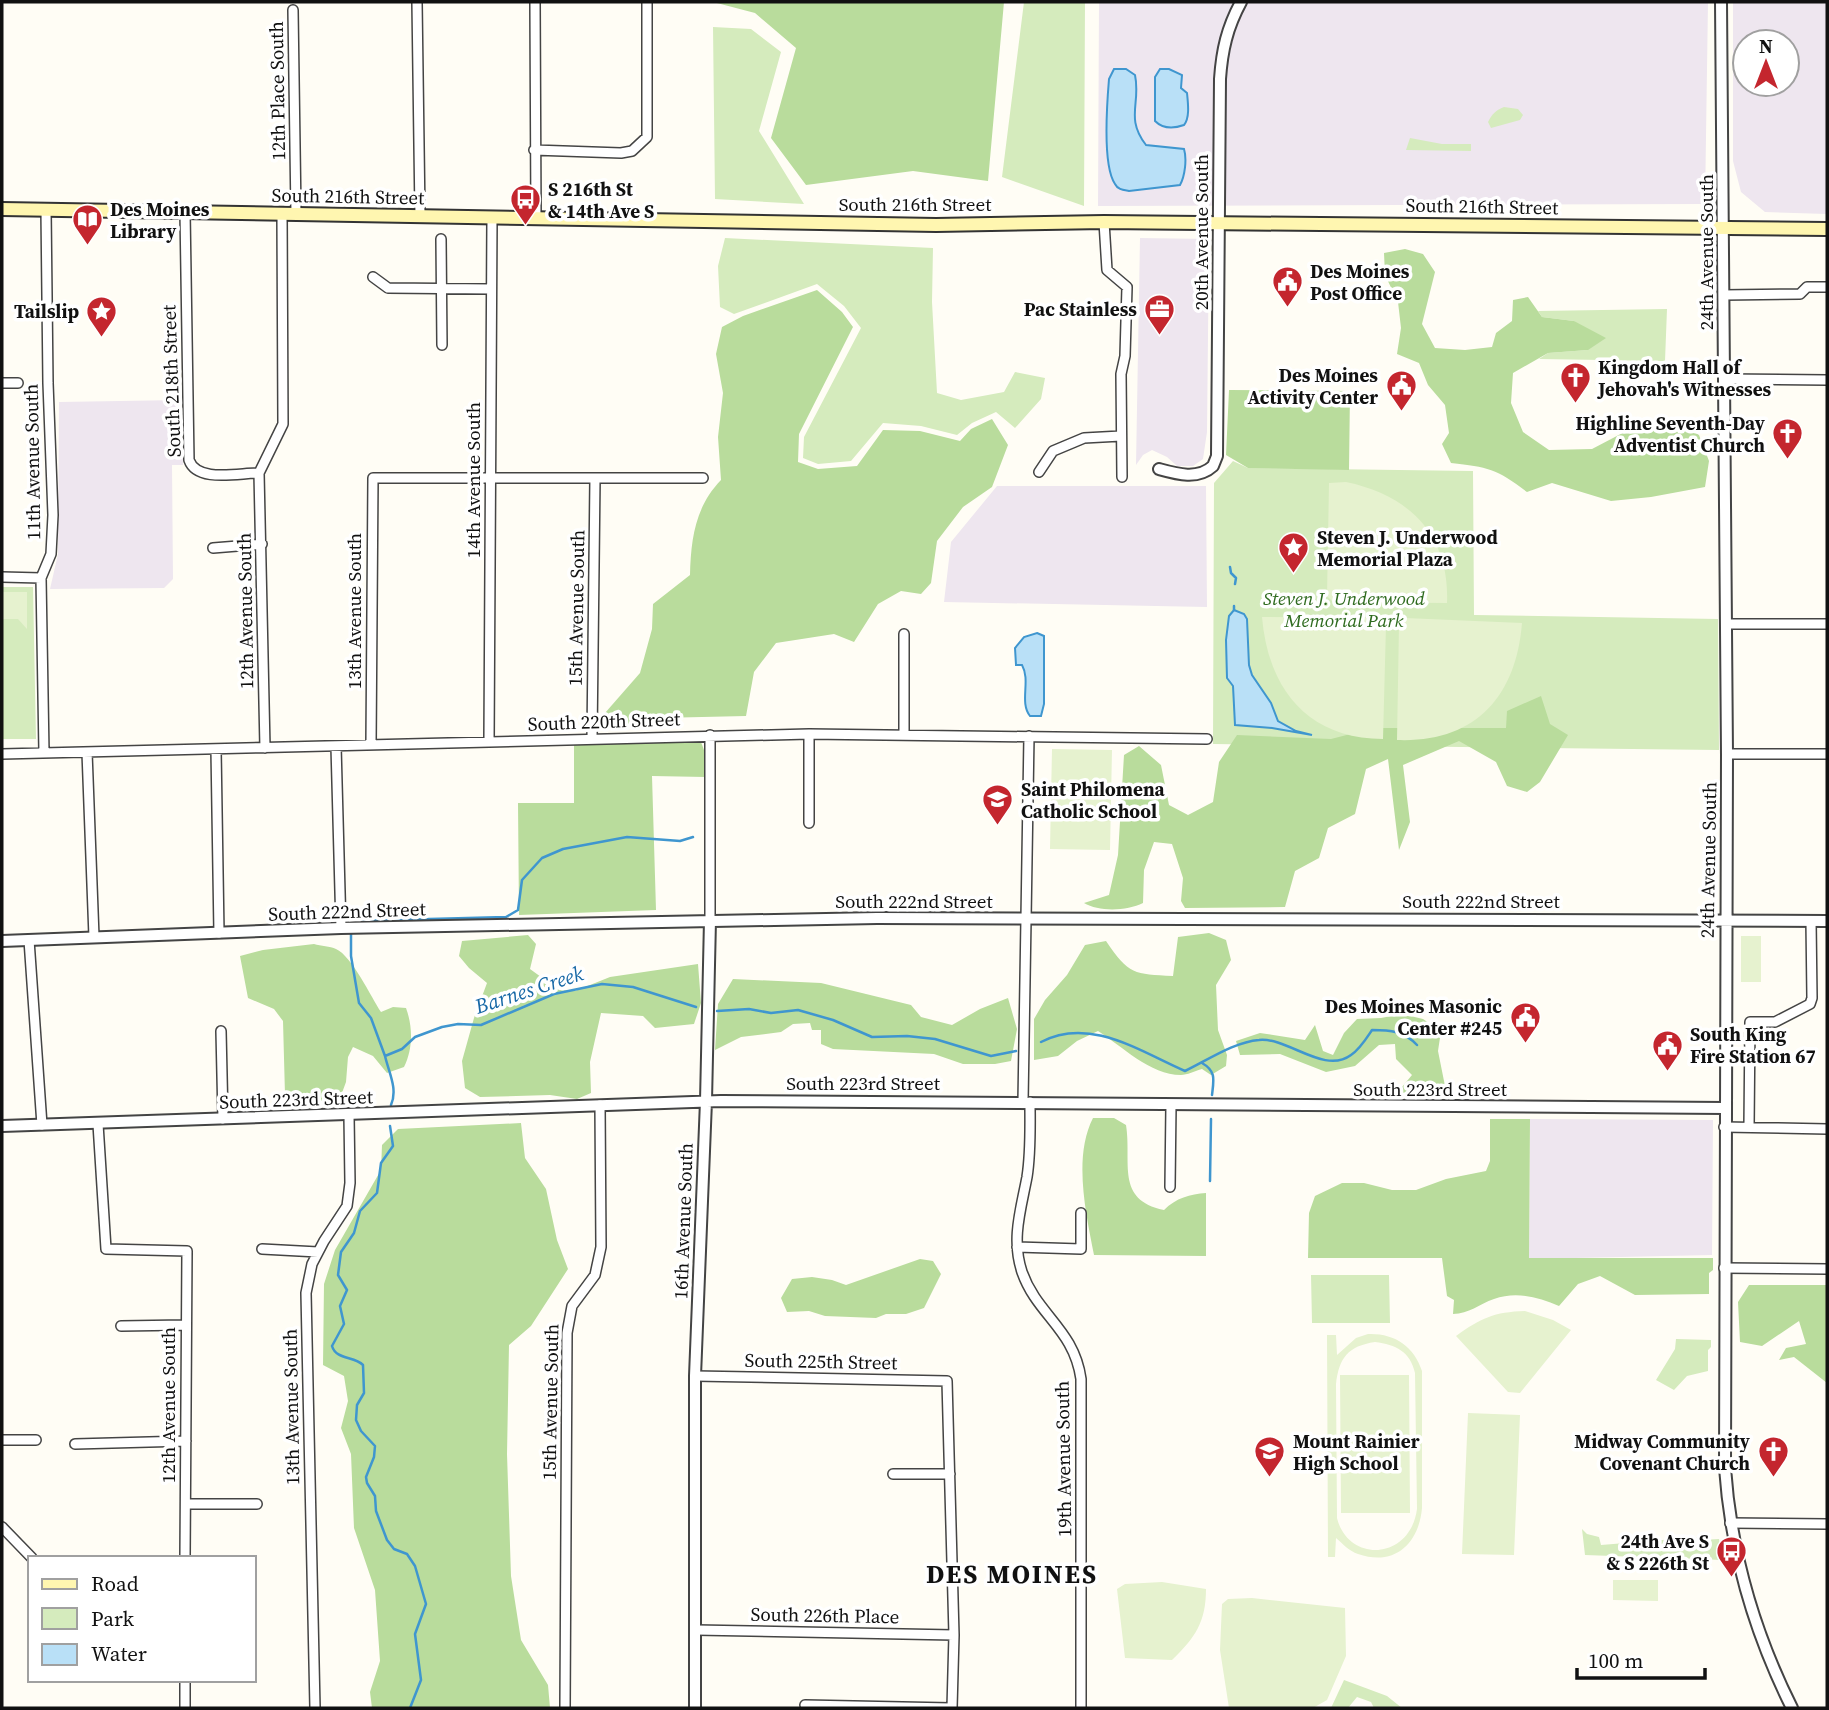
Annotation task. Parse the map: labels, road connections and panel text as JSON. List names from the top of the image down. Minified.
{"streets":{"main road":["South 216th Street"],"street":["12th Place South","20th Avenue South","24th Avenue South","South 218th Street","11th Avenue South","14th Avenue South","15th Avenue South","12th Avenue South","13th Avenue South","South 220th Street","South 222nd Street","South 223rd Street","16th Avenue South","South 225th Street","19th Avenue South","South 226th Place"]},"crossings":[["12th Place South","South 216th Street"],["South 216th Street","20th Avenue South"],["South 216th Street","24th Avenue South"],["South 216th Street","South 218th Street"],["South 216th Street","11th Avenue South"],["South 216th Street","14th Avenue South"],["24th Avenue South","South 222nd Street"],["24th Avenue South","South 223rd Street"],["South 218th Street","12th Avenue South"],["11th Avenue South","South 220th Street"],["14th Avenue South","13th Avenue South"],["14th Avenue South","South 220th Street"],["15th Avenue South","South 220th Street"],["15th Avenue South","South 223rd Street"],["12th Avenue South","South 220th Street"],["12th Avenue South","South 223rd Street"],["13th Avenue South","South 220th Street"],["13th Avenue South","South 223rd Street"],["South 220th Street","16th Avenue South"],["South 220th Street","19th Avenue South"],["South 222nd Street","16th Avenue South"],["South 222nd Street","19th Avenue South"],["South 223rd Street","16th Avenue South"],["South 223rd Street","19th Avenue South"],["16th Avenue South","South 225th Street"],["16th Avenue South","South 226th Place"]],"districts":["DES MOINES"],"water":["Barnes Creek"],"parks":["Steven J. Underwood Memorial Park"],"places":{"bus stop":["S 216th St & 14th Ave S","24th Ave S & S 226th St"],"library":["Des Moines Library"],"public building":["Des Moines Post Office","Des Moines Activity Center","Des Moines Masonic Center #245","South King Fire Station 67"],"office":["Pac Stainless"],"place":["Tailslip","Steven J. Underwood Memorial Plaza"],"church":["Kingdom Hall of Jehovah's Witnesses","Highline Seventh-Day Adventist Church","Midway Community Covenant Church"],"school or university":["Saint Philomena Catholic School","Mount Rainier High School"]},"legend":["Road","Park","Water"],"scale_bar":"100 m","north":"top"}
